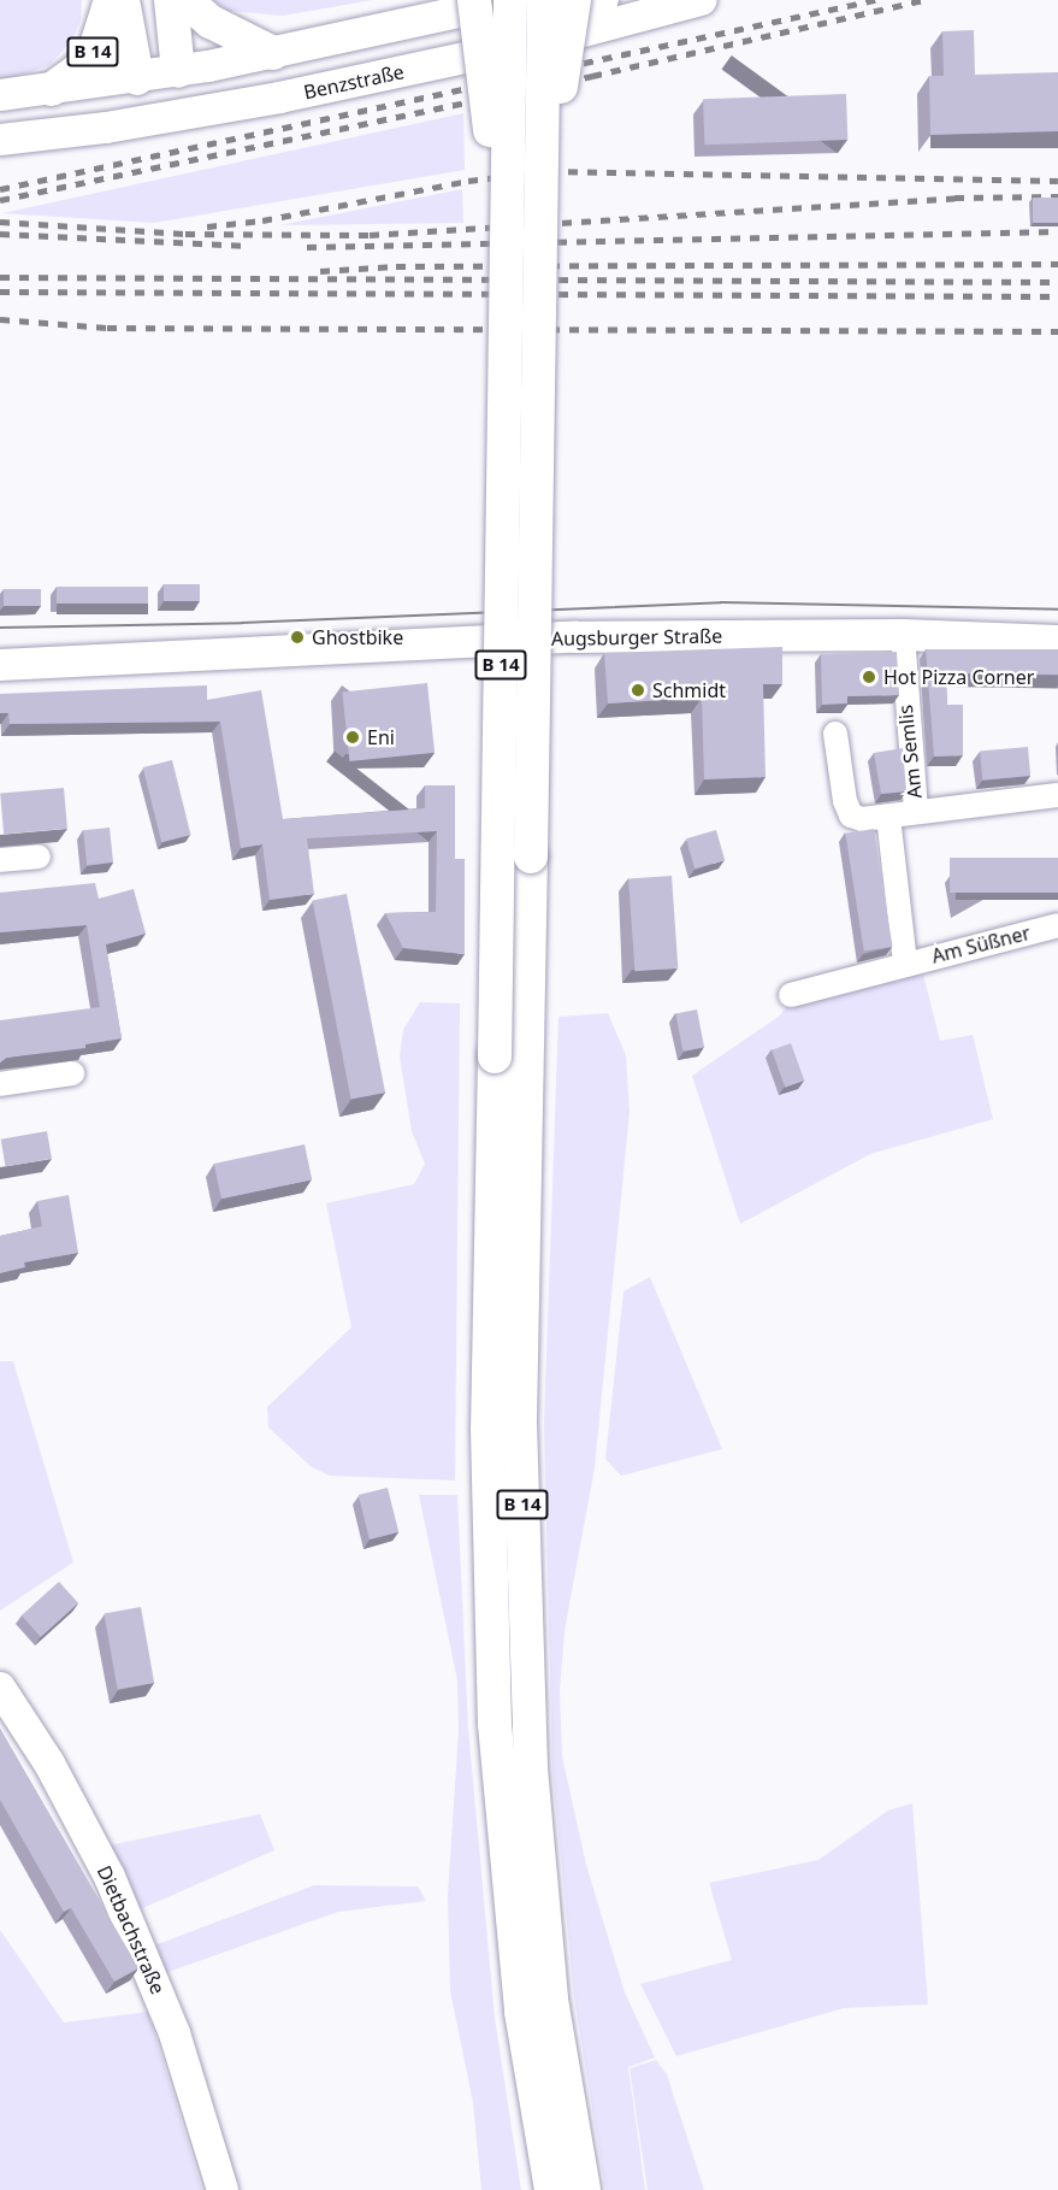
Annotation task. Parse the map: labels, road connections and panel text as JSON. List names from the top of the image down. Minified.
{"streets":{"highway":["B 14"],"main road":["Benzstraße","Augsburger Straße","Dietbachstraße"],"street":["Am Semlis","Am Süßner"]},"crossings":[["Augsburger Straße","Am Semlis"]],"places":["Ghostbike","Hot Pizza Corner","Schmidt","Eni"]}
